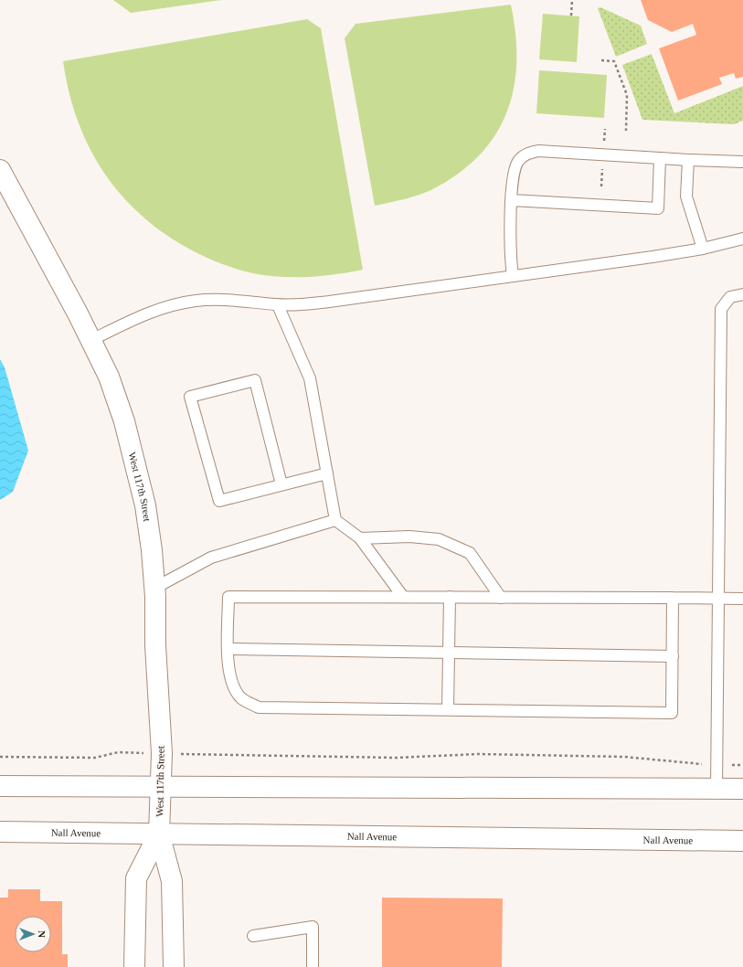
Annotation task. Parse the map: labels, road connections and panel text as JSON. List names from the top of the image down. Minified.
{"streets":{"main road":["West 117th Street","Nall Avenue"]},"crossings":[["West 117th Street","Nall Avenue"]],"north":"right"}
